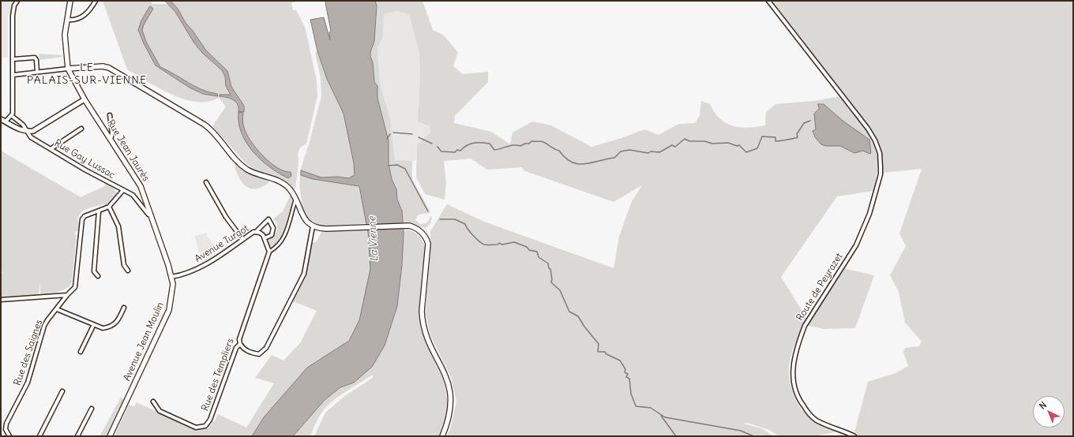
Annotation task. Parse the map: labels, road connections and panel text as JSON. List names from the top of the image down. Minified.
{"streets":{"main road":["Rue Jean Jaurès","Avenue Jean Moulin"],"street":["Rue Gay Lussac","Avenue Turgot","Route de Peyrazet","Rue des Saignes","Rue des Templiers"]},"crossings":[["Rue Jean Jaurès","Rue Gay Lussac"],["Rue Jean Jaurès","Avenue Jean Moulin"],["Rue Gay Lussac","Avenue Jean Moulin"],["Avenue Turgot","Avenue Jean Moulin"]],"districts":["LE PALAIS-SUR-VIENNE"],"water":["La Vienne"],"north":"top left"}
